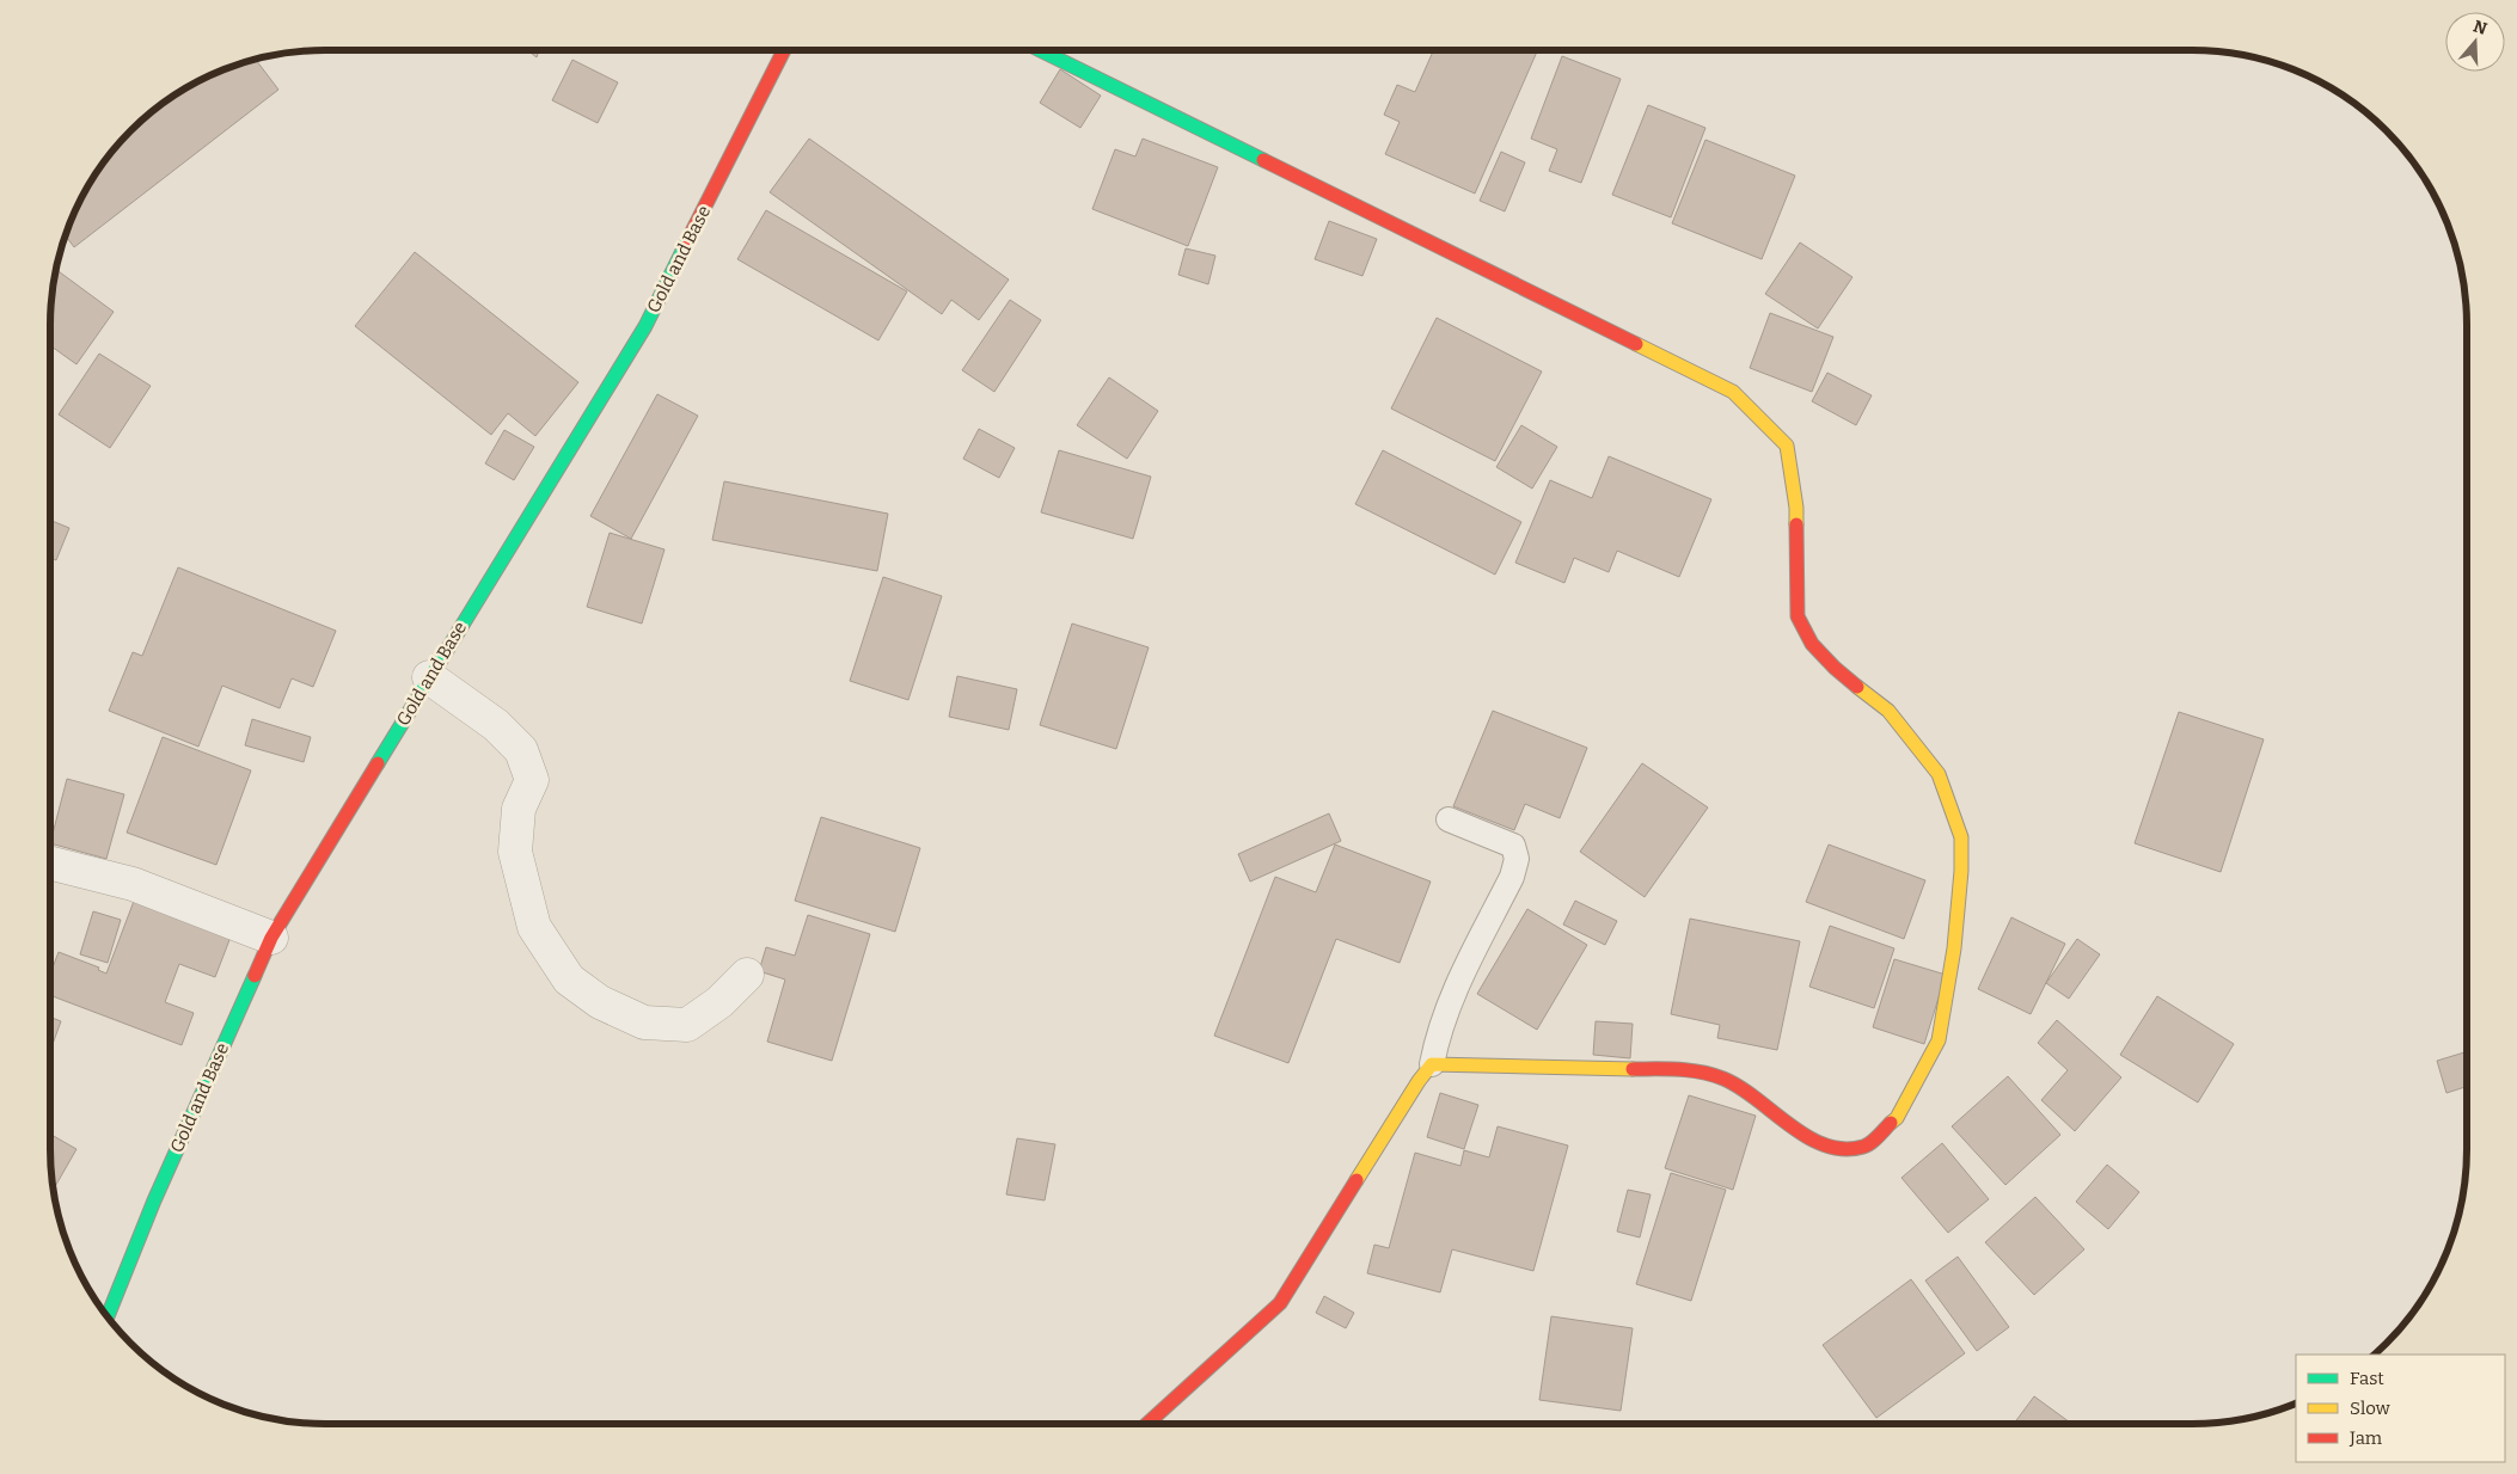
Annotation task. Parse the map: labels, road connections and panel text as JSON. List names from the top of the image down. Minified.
{"streets":{"street":["Gold and Base"]},"legend":["Fast","Slow","Jam"],"north":"top"}
